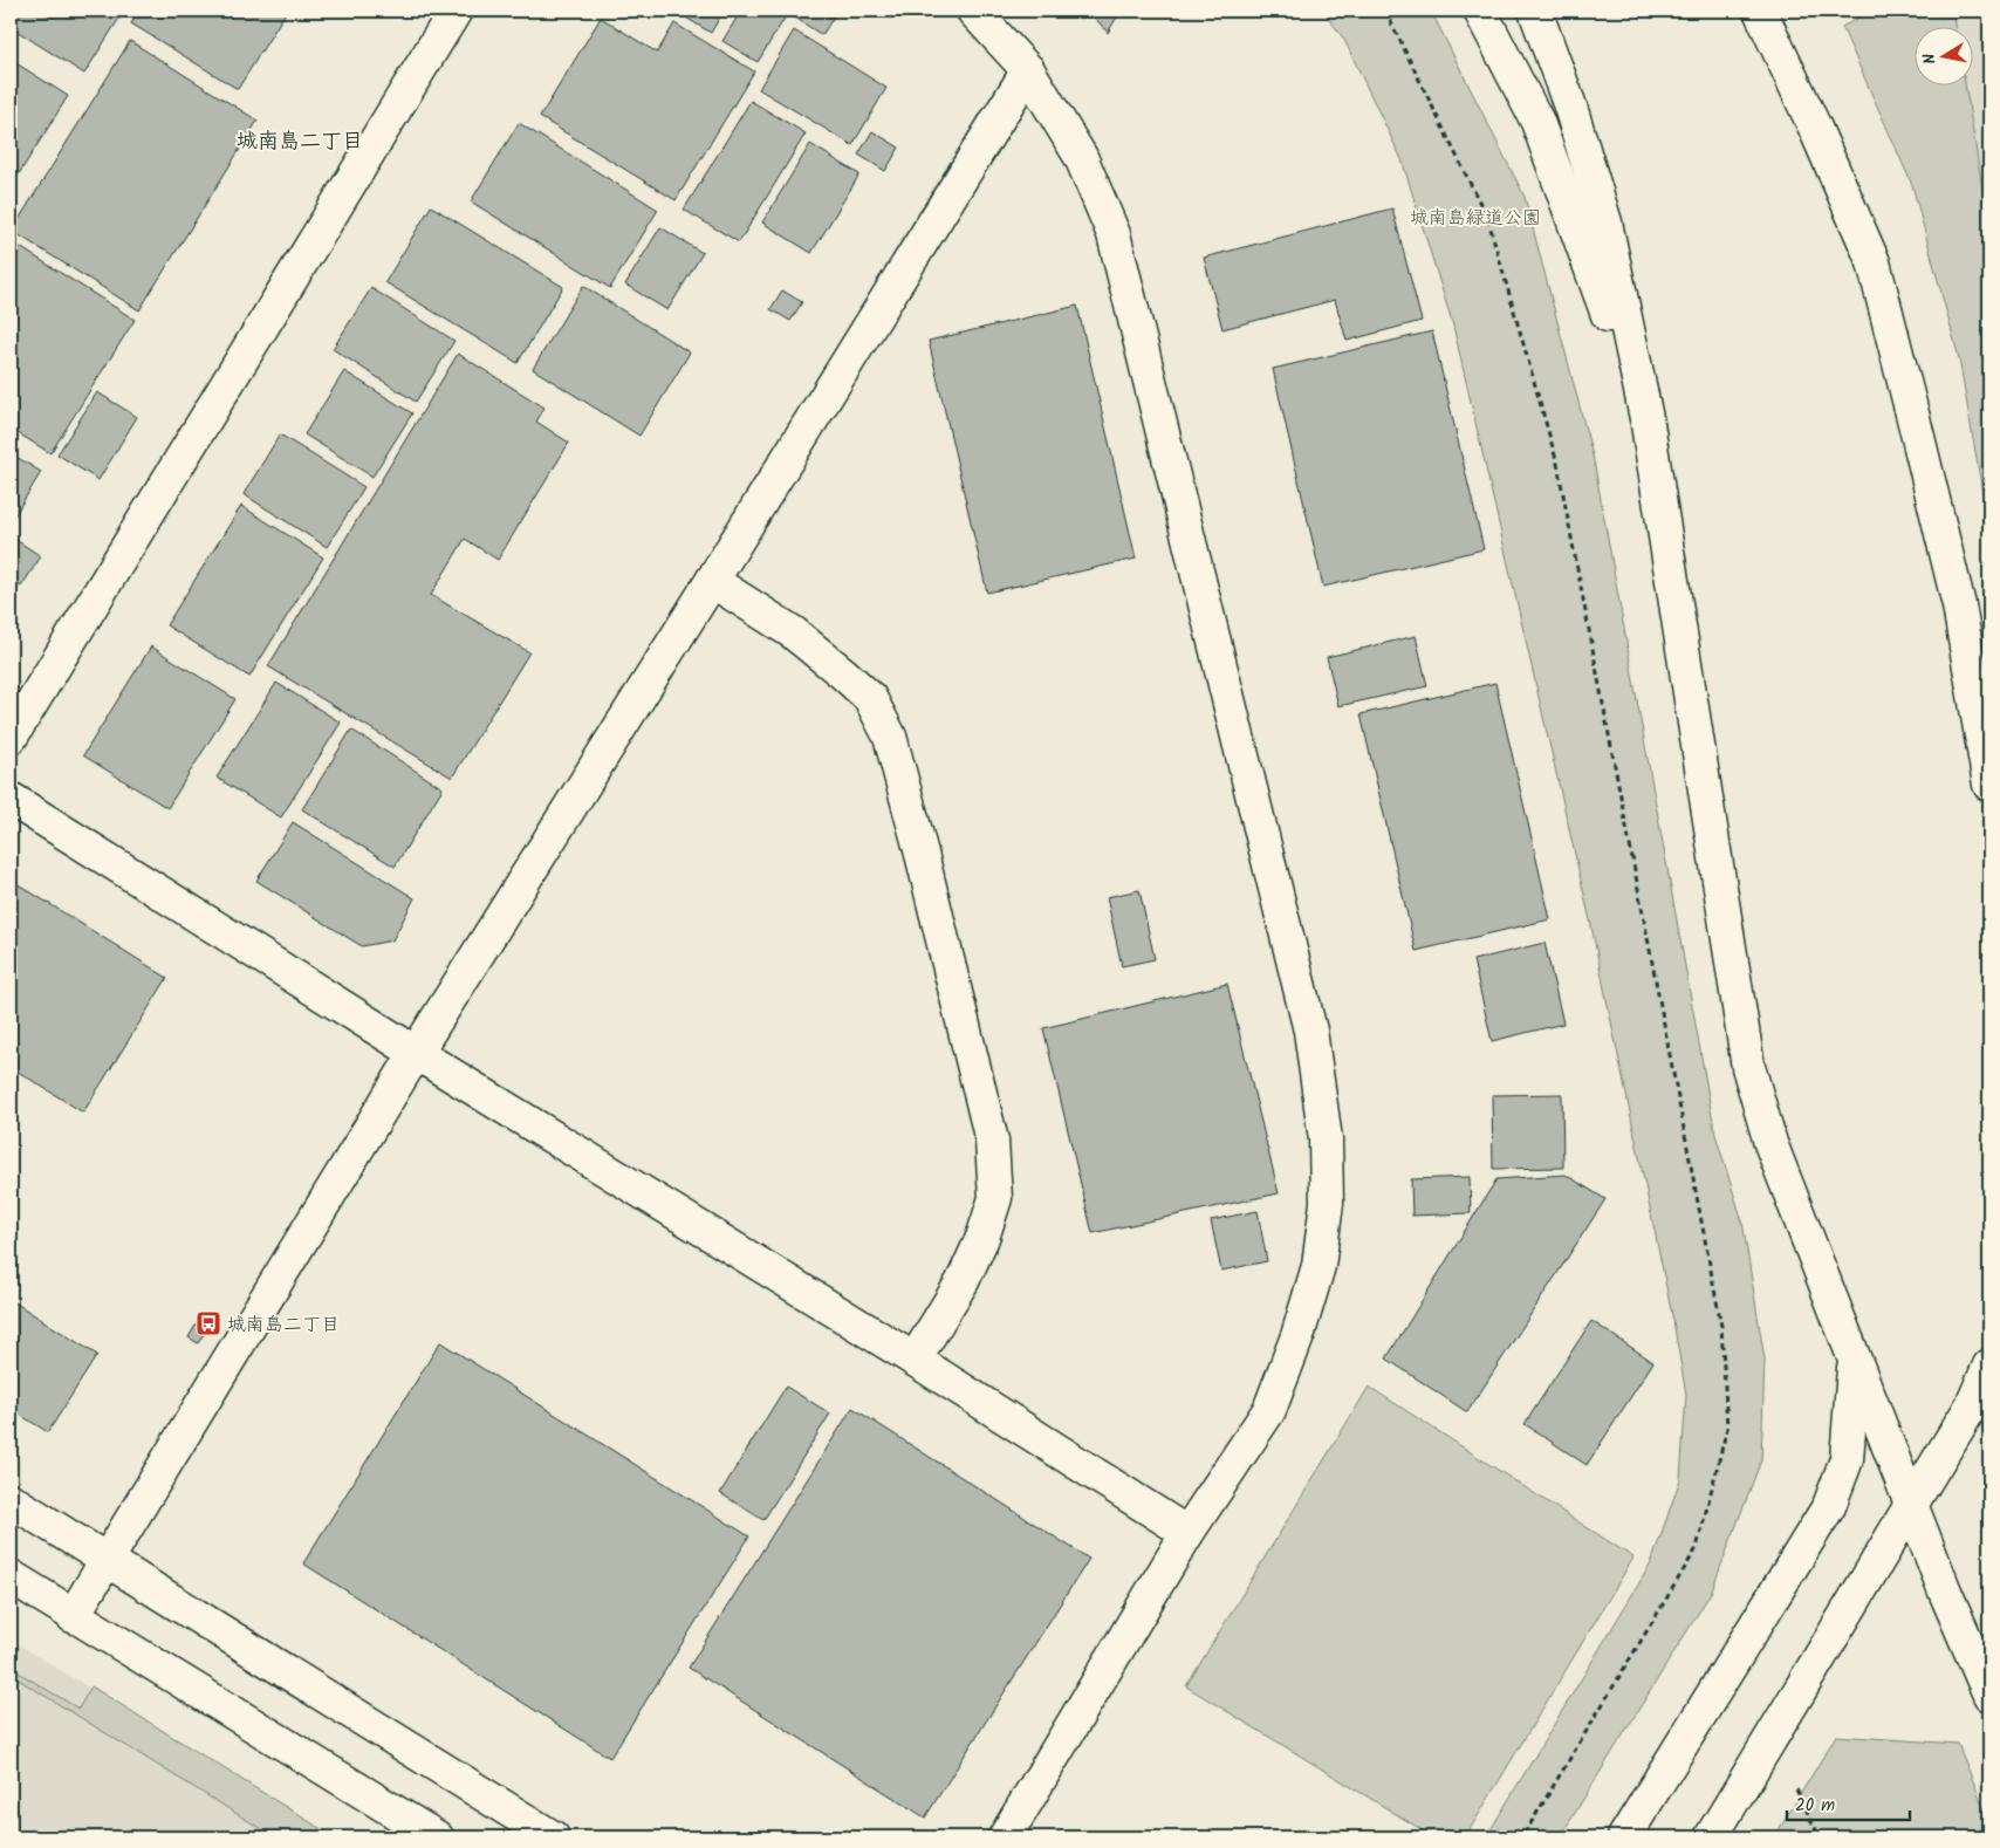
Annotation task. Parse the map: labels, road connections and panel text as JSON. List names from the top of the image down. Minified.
{"districts":["城南島二丁目"],"parks":["城南島緑道公園"],"places":{"bus stop":["城南島二丁目"]},"scale_bar":"20 m","north":"left"}
